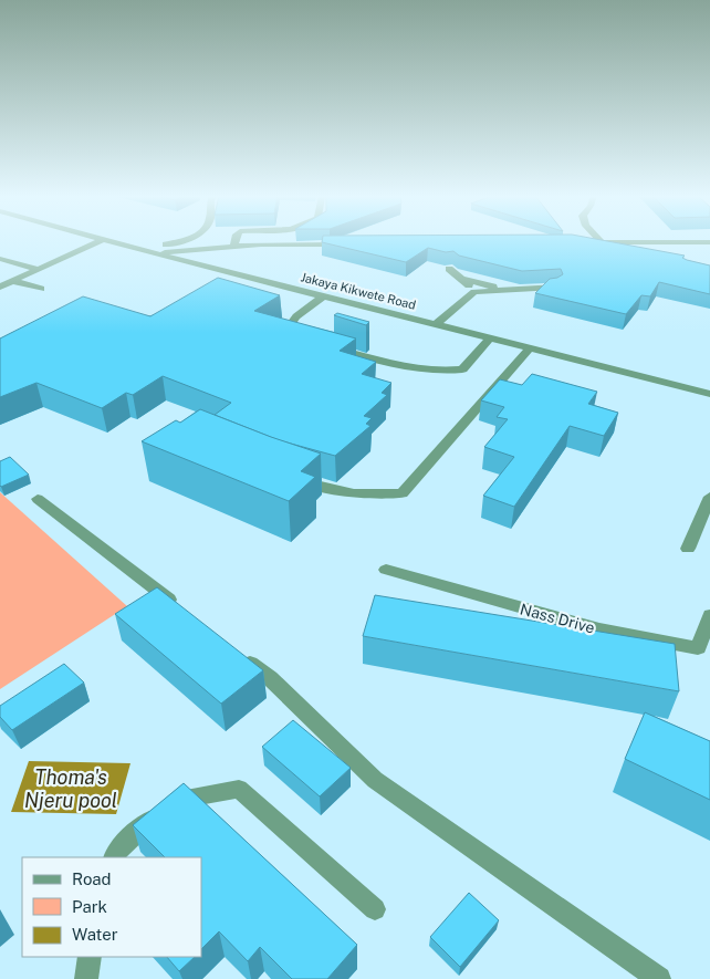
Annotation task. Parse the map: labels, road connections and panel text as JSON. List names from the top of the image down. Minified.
{"streets":{"street":["Jakaya Kikwete Road","Nass Drive"]},"water":["Thoma's Njeru pool"],"legend":["Road","Park","Water"]}
